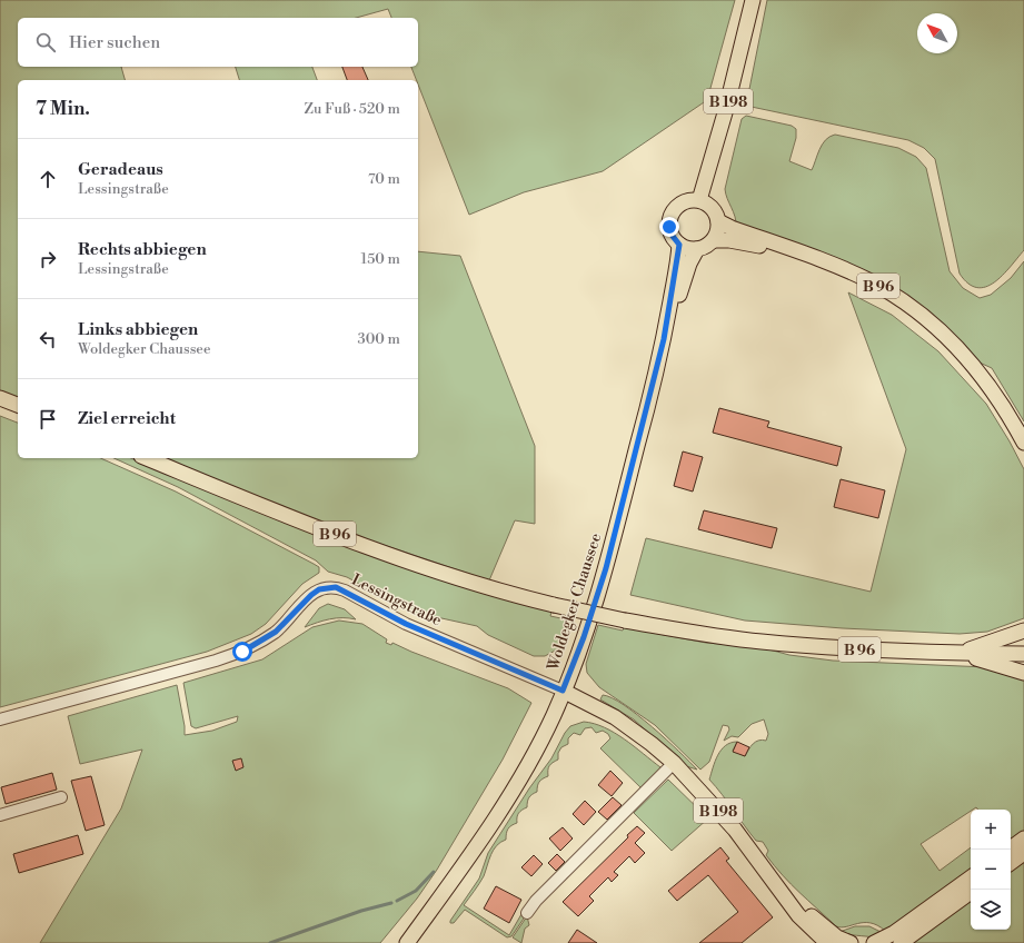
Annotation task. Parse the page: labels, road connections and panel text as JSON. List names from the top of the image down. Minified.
{"streets":{"main road":["B 198","B 96","Woldegker Chaussee"],"street":["Lessingstraße"]},"crossings":[["B 198","B 96"],["B 198","Lessingstraße"],["B 198","Woldegker Chaussee"],["B 96","Woldegker Chaussee"],["Lessingstraße","Woldegker Chaussee"]],"north":"top left","page":{"search":"Hier suchen","heading":["7 Min.","Zu Fuß · 520 m"],"list":[["Geradeaus","Lessingstraße","70 m"],["Rechts abbiegen","Lessingstraße","150 m"],["Links abbiegen","Woldegker Chaussee","300 m"],"Ziel erreicht"],"map_buttons":["+","−"]}}
